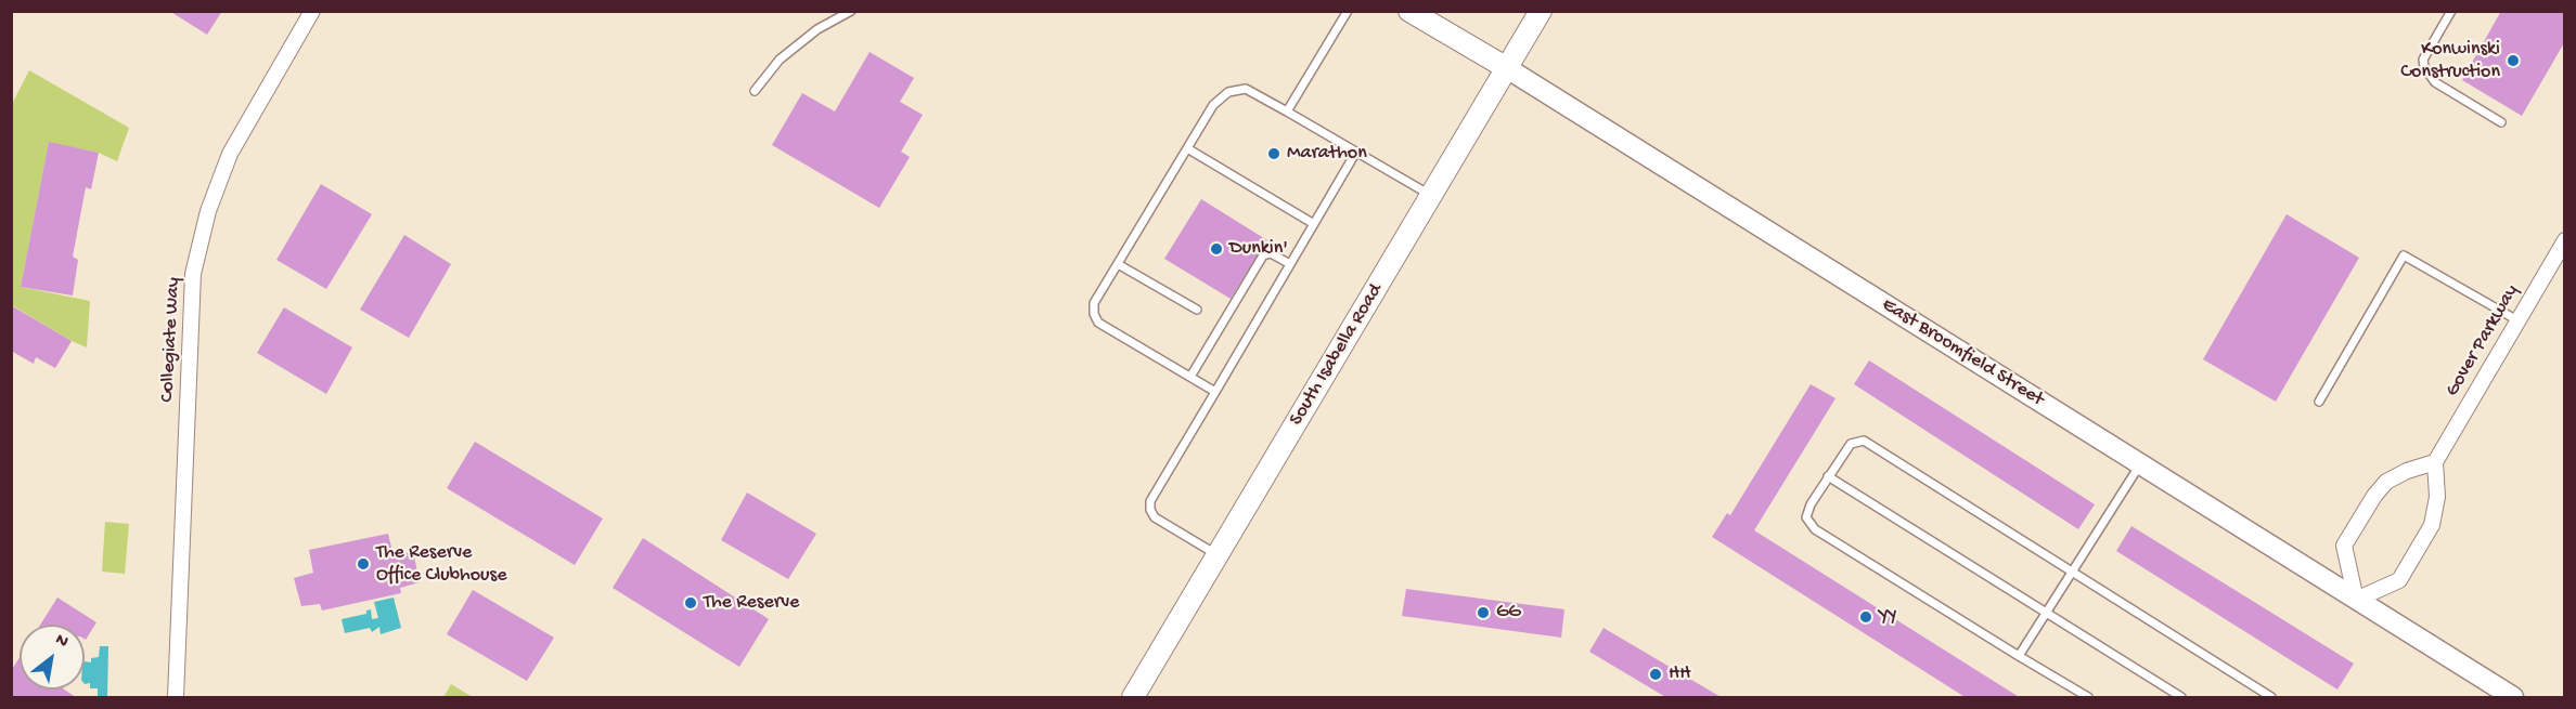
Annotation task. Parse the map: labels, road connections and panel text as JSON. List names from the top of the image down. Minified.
{"streets":{"main road":["East Broomfield Street","South Isabella Road"],"street":["Collegiate Way","Gover Parkway"]},"crossings":[["East Broomfield Street","South Isabella Road"]],"places":["Konwinski Construction","Marathon","Dunkin'","The Reserve Office Clubhouse","The Reserve","GG","YY","HH"],"north":"top right"}
